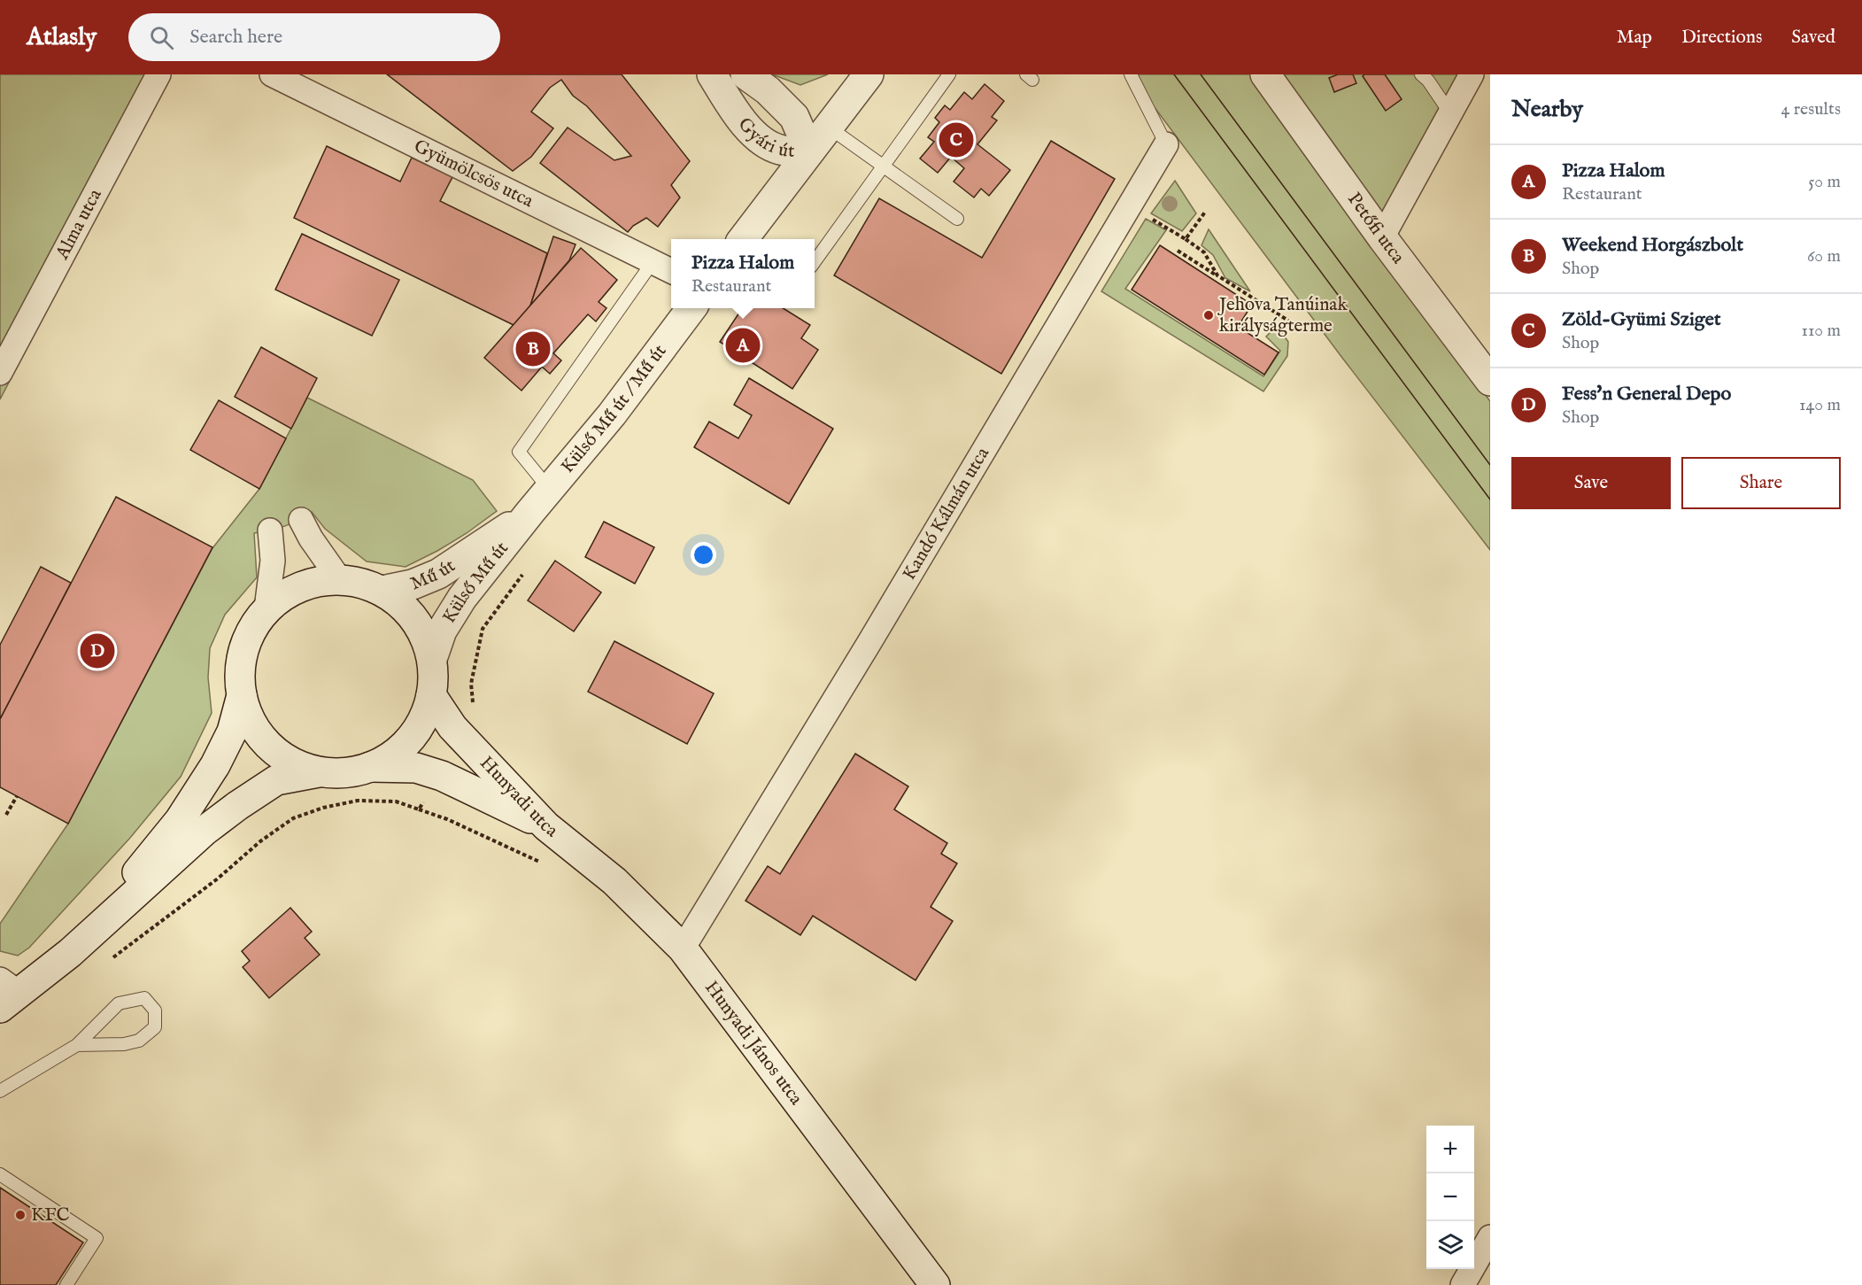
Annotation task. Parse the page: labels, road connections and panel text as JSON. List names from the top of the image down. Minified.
{"streets":{"main road":["Gyári út","Petőfi utca","Külső Mű út / Mű út","Mű út","Külső Mű út","Hunyadi utca","Hunyadi János utca"],"street":["Gyümölcsös utca","Alma utca","Kandó Kálmán utca"]},"crossings":[["Külső Mű út / Mű út","Mű út"],["Külső Mű út / Mű út","Külső Mű út"],["Kandó Kálmán utca","Hunyadi János utca"],["Mű út","Külső Mű út"],["Hunyadi utca","Hunyadi János utca"]],"places":["Jehova Tanúinak királyságterme","KFC"],"page":{"header":"Atlasly","search":"Search here","nav":["Map","Directions","Saved"],"heading":["Nearby","4 results"],"pins":["C","A","B","D"],"list":[{"mark":"A","name":"Pizza Halom","note":"Restaurant","value":"50 m"},{"mark":"B","name":"Weekend Horgászbolt","note":"Shop","value":"60 m"},{"mark":"C","name":"Zöld-Gyümi Sziget","note":"Shop","value":"110 m"},{"mark":"D","name":"Fess'n General Depo","note":"Shop","value":"140 m"}],"popup":["Pizza Halom","Restaurant"],"buttons":["Save","Share"],"map_buttons":["+","−"]}}
